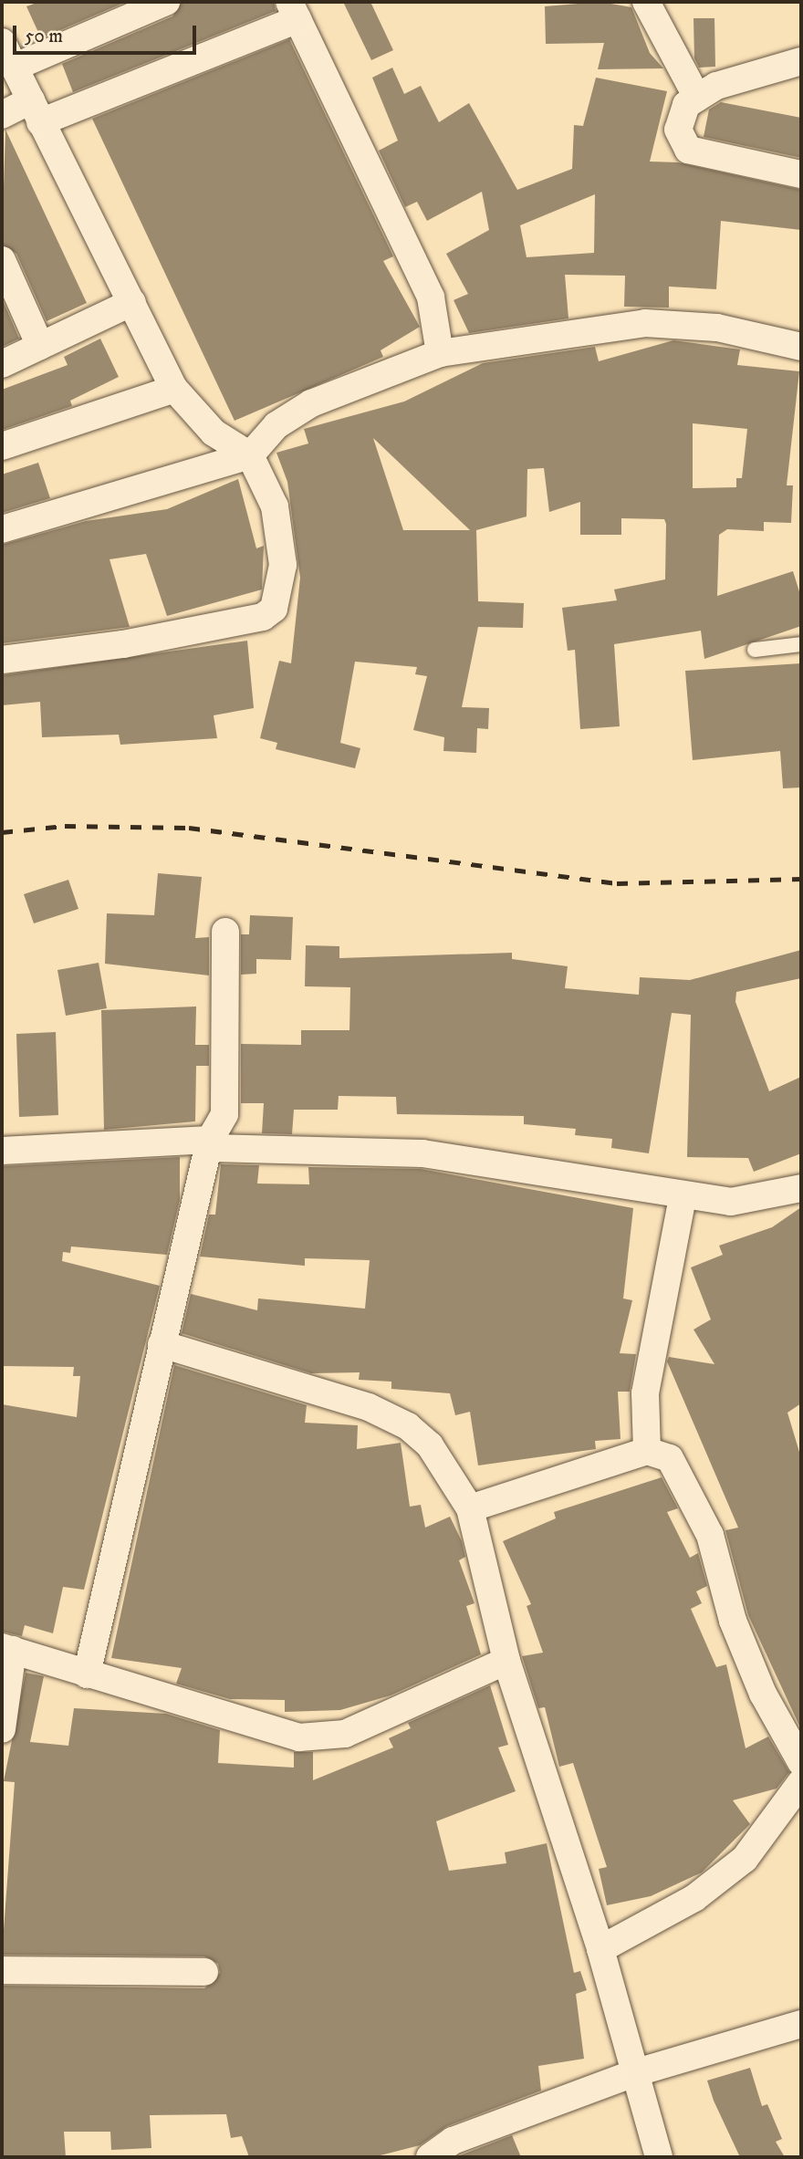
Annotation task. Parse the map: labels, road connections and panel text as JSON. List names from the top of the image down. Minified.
{"scale_bar":"50 m"}
